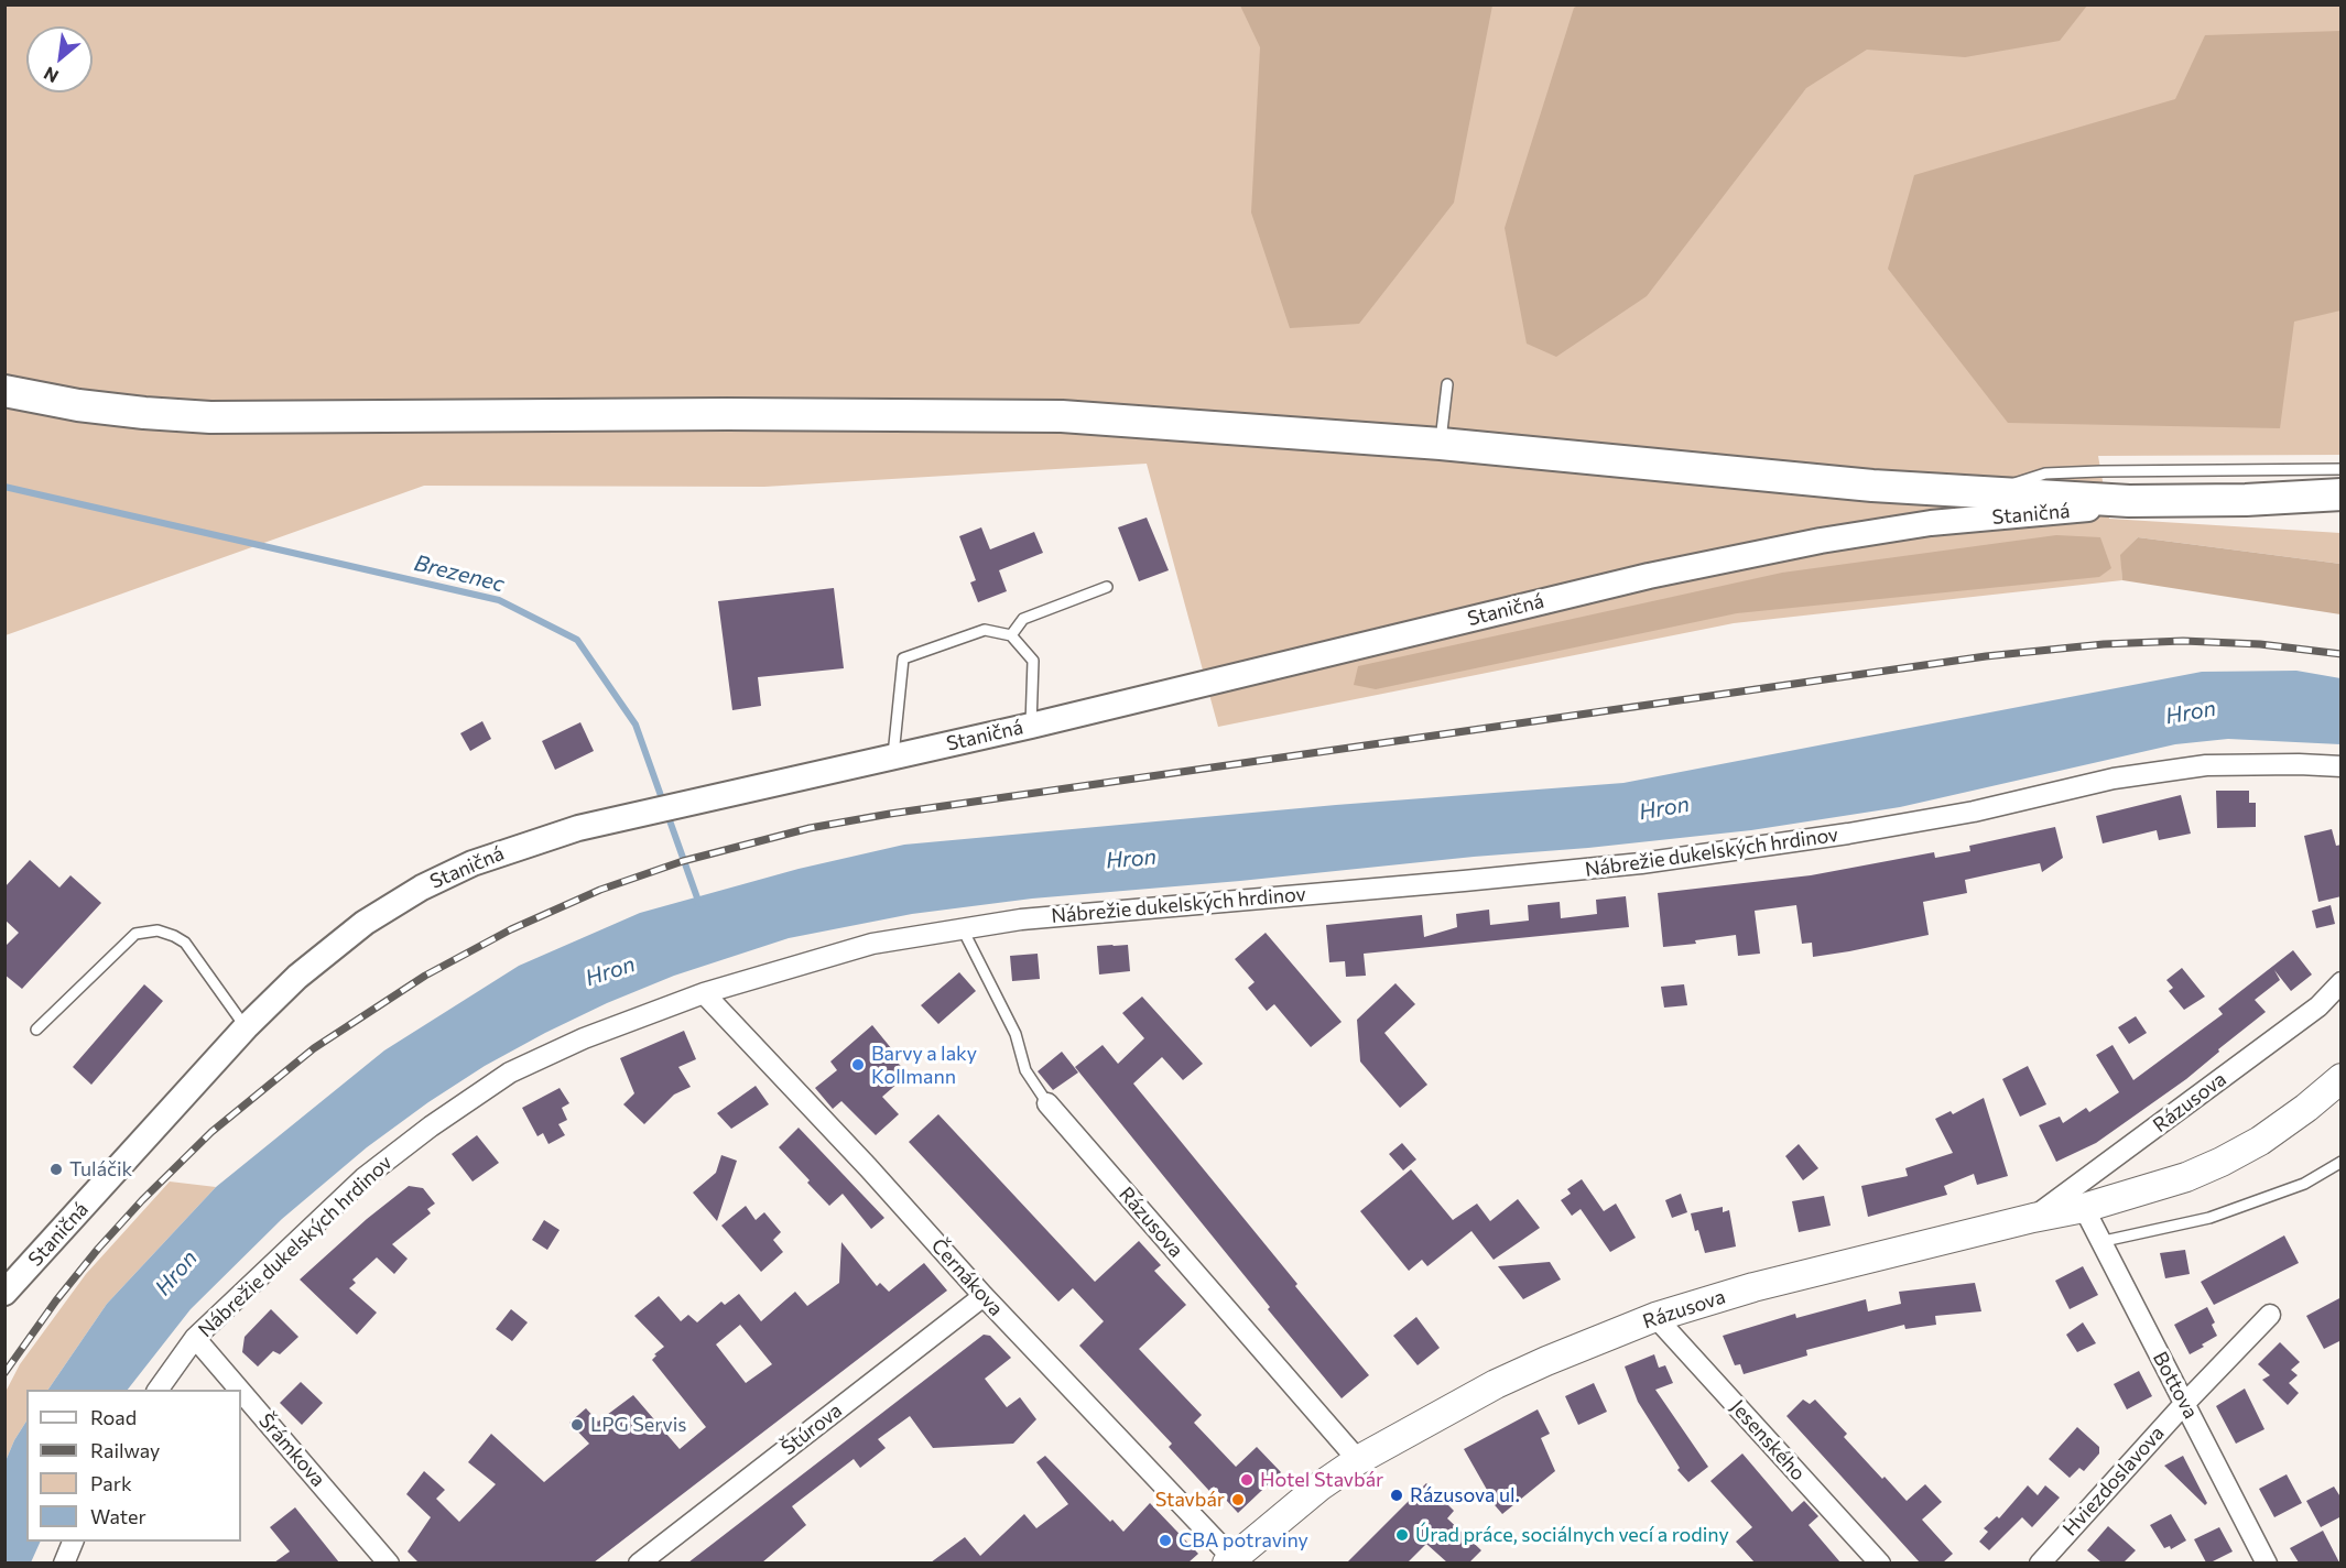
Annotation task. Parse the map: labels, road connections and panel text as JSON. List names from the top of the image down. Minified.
{"streets":{"main road":["Rázusova"],"street":["Staničná","Nábrežie dukelských hrdinov","Černákova","Bottova","Štúrova","Jesenského","Šrámkova","Hviezdoslavova"]},"crossings":[["Nábrežie dukelských hrdinov","Černákova"],["Nábrežie dukelských hrdinov","Šrámkova"],["Rázusova","Černákova"],["Rázusova","Bottova"],["Rázusova","Jesenského"],["Černákova","Štúrova"],["Bottova","Hviezdoslavova"]],"water":["Brezenec","Hron"],"places":["Barvy a laky Kollmann","Tuláčik","LPG Servis","Hotel Stavbár","Rázusova ul.","Stavbár","Úrad práce, sociálnych vecí a rodiny","CBA potraviny"],"legend":["Road","Railway","Park","Water"],"north":"bottom left"}
